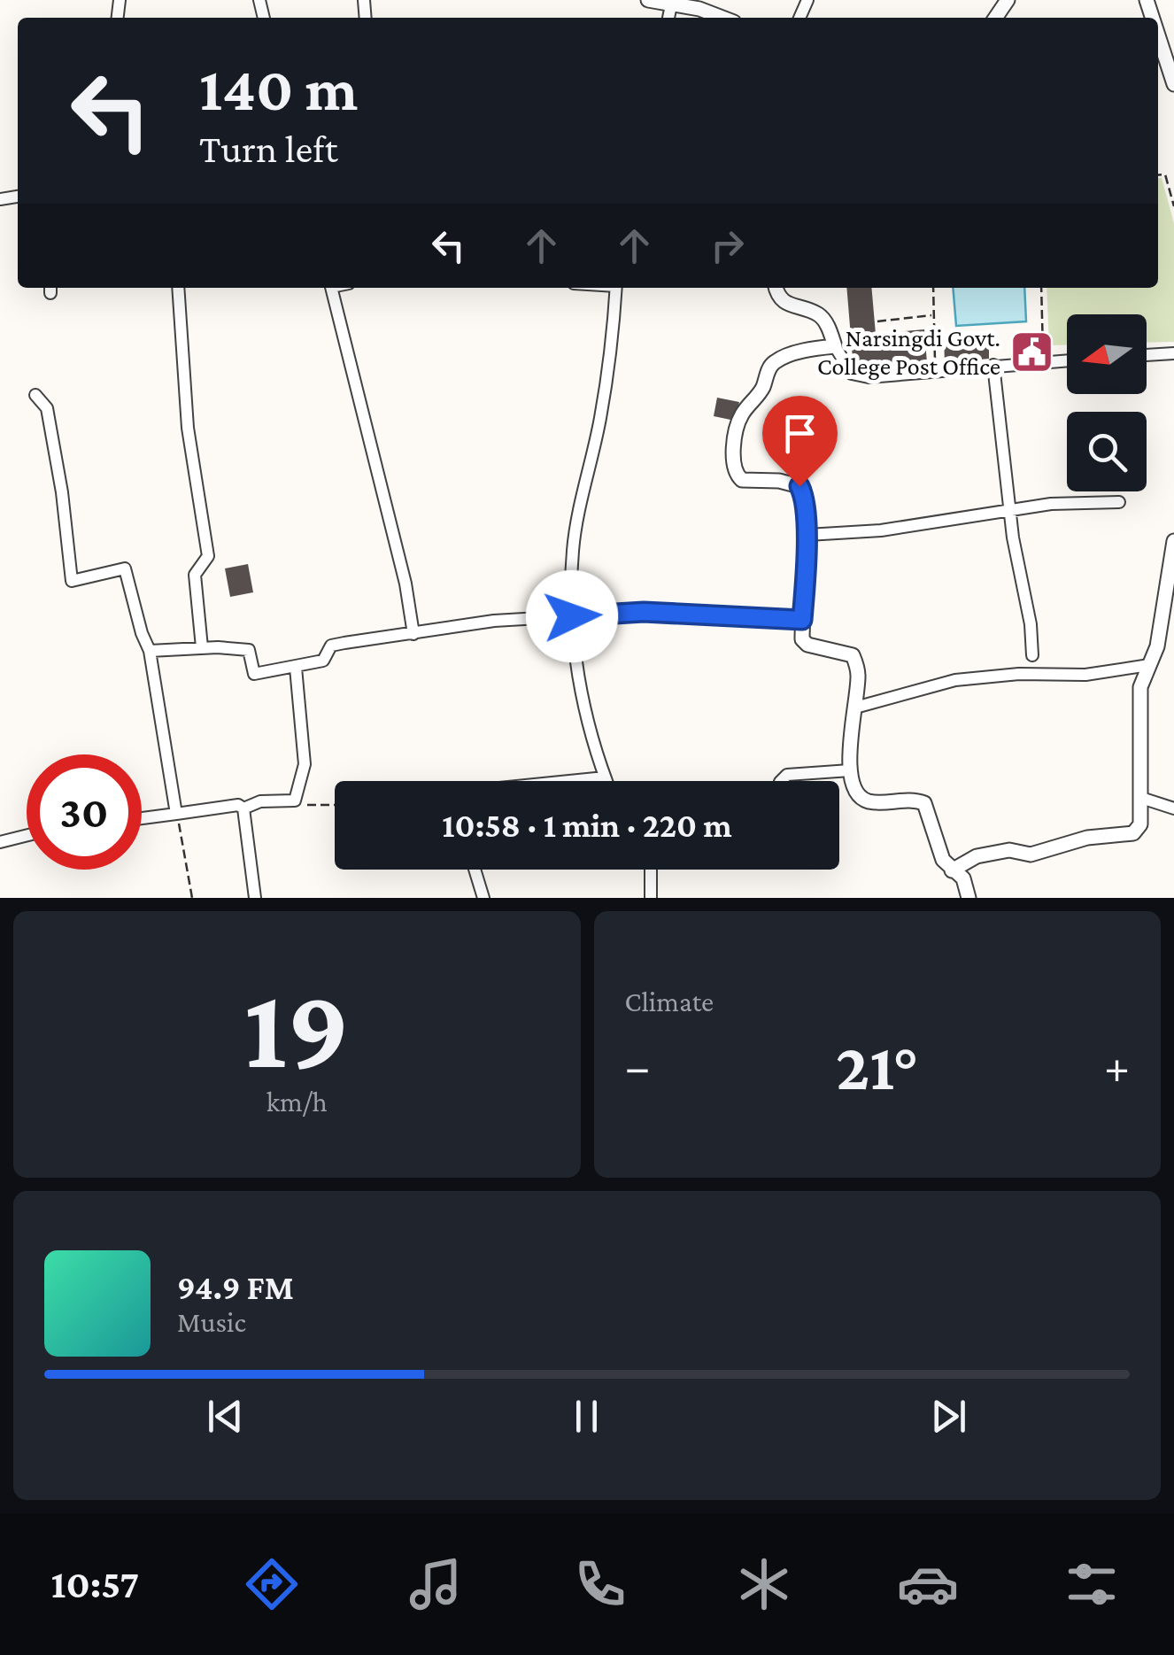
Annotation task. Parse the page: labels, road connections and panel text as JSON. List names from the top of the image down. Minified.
{"places":{"public building":["Narsingdi Govt. College Post Office"]},"north":"left","page":{"turn":["140 m","Turn left"],"limit":"30","trip":"10:58 · 1 min · 220 m","tile":[["19","km/h"],"Climate"],"heat":["−","21°","+"],"song":["94.9 FM","Music"],"tabs":"10:57"}}
